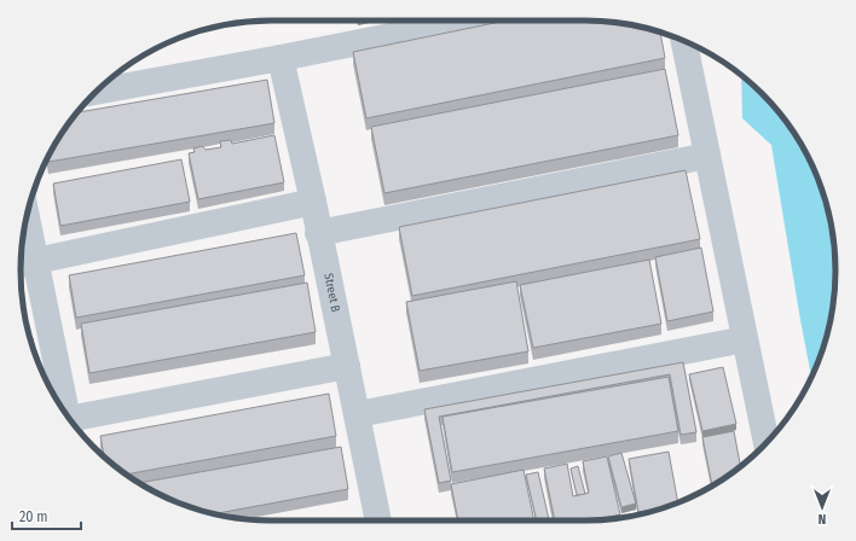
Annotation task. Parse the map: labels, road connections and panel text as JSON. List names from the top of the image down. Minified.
{"streets":{"street":["Street B"]},"scale_bar":"20 m","north":"bottom"}
